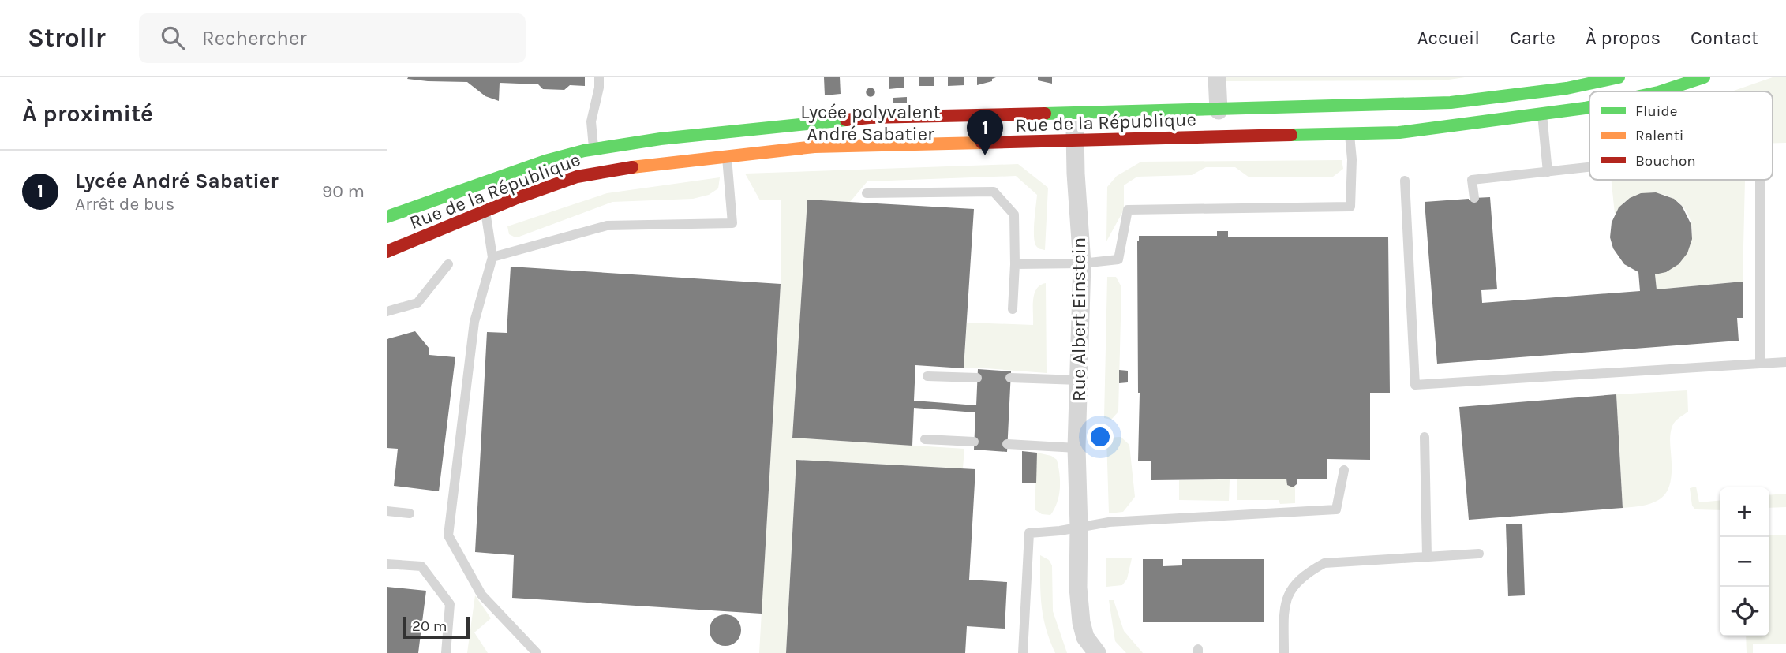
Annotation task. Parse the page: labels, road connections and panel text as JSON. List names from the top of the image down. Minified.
{"streets":{"main road":["Rue de la République"],"street":["Rue Albert Einstein"]},"crossings":[["Rue de la République","Rue Albert Einstein"]],"places":["Lycée polyvalent André Sabatier"],"legend":["Fluide","Ralenti","Bouchon"],"scale_bar":"20 m","page":{"header":"Strollr","search":"Rechercher","nav":["Accueil","Carte","À propos","Contact"],"heading":"À proximité","pins":"1","list":[{"mark":"1","name":"Lycée André Sabatier","note":"Arrêt de bus","value":"90 m"}],"map_buttons":["+","−"],"scale":"20 m"}}
